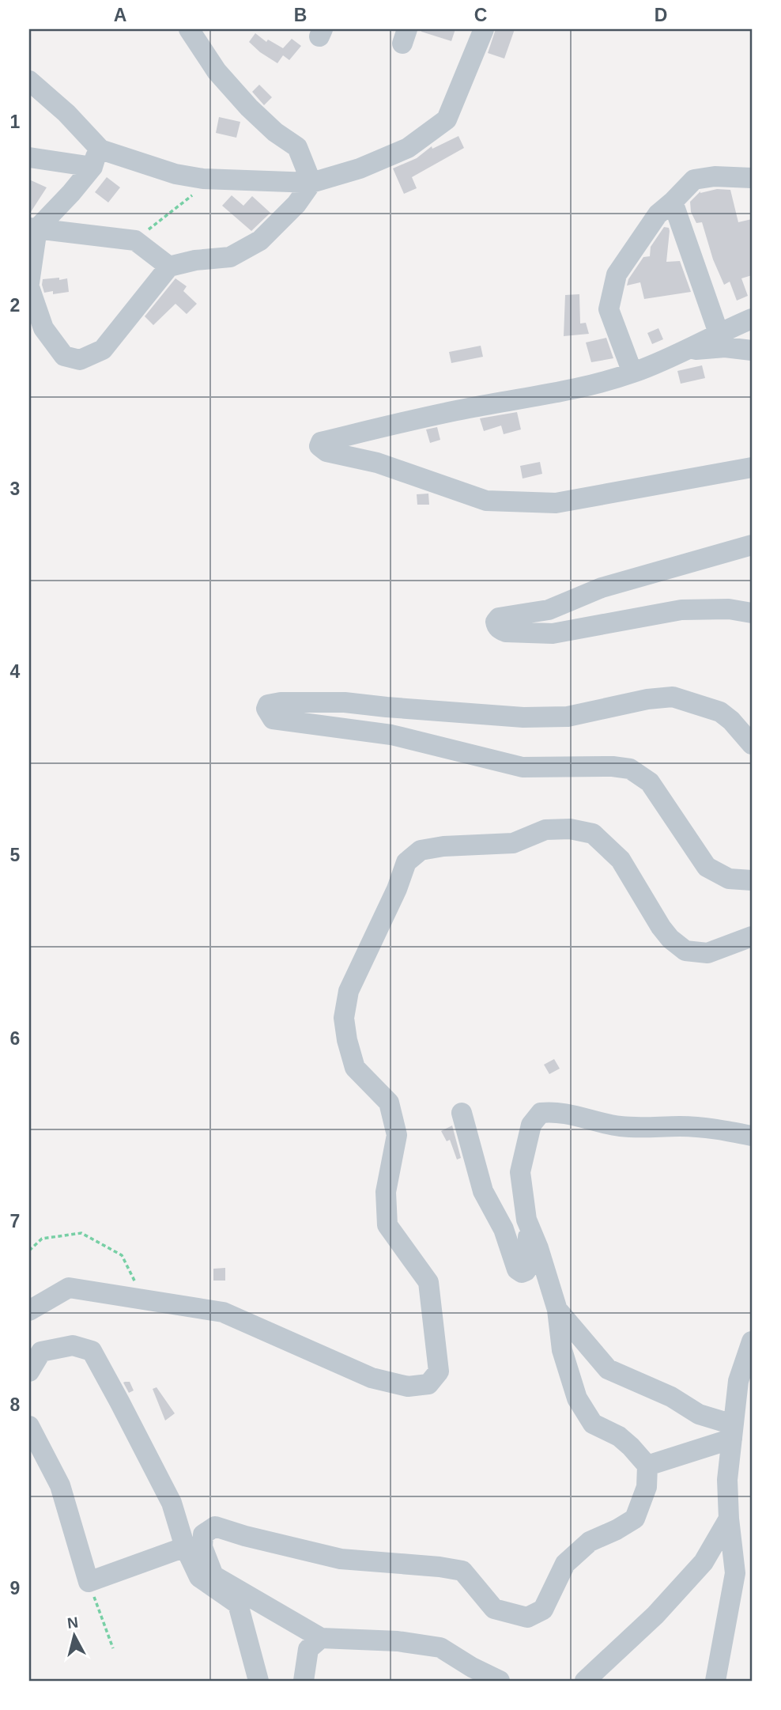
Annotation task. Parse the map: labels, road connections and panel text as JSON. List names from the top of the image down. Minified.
{"north":"top","grid":{"columns":["A","B","C","D"],"rows":["1","2","3","4","5","6","7","8","9"]}}
